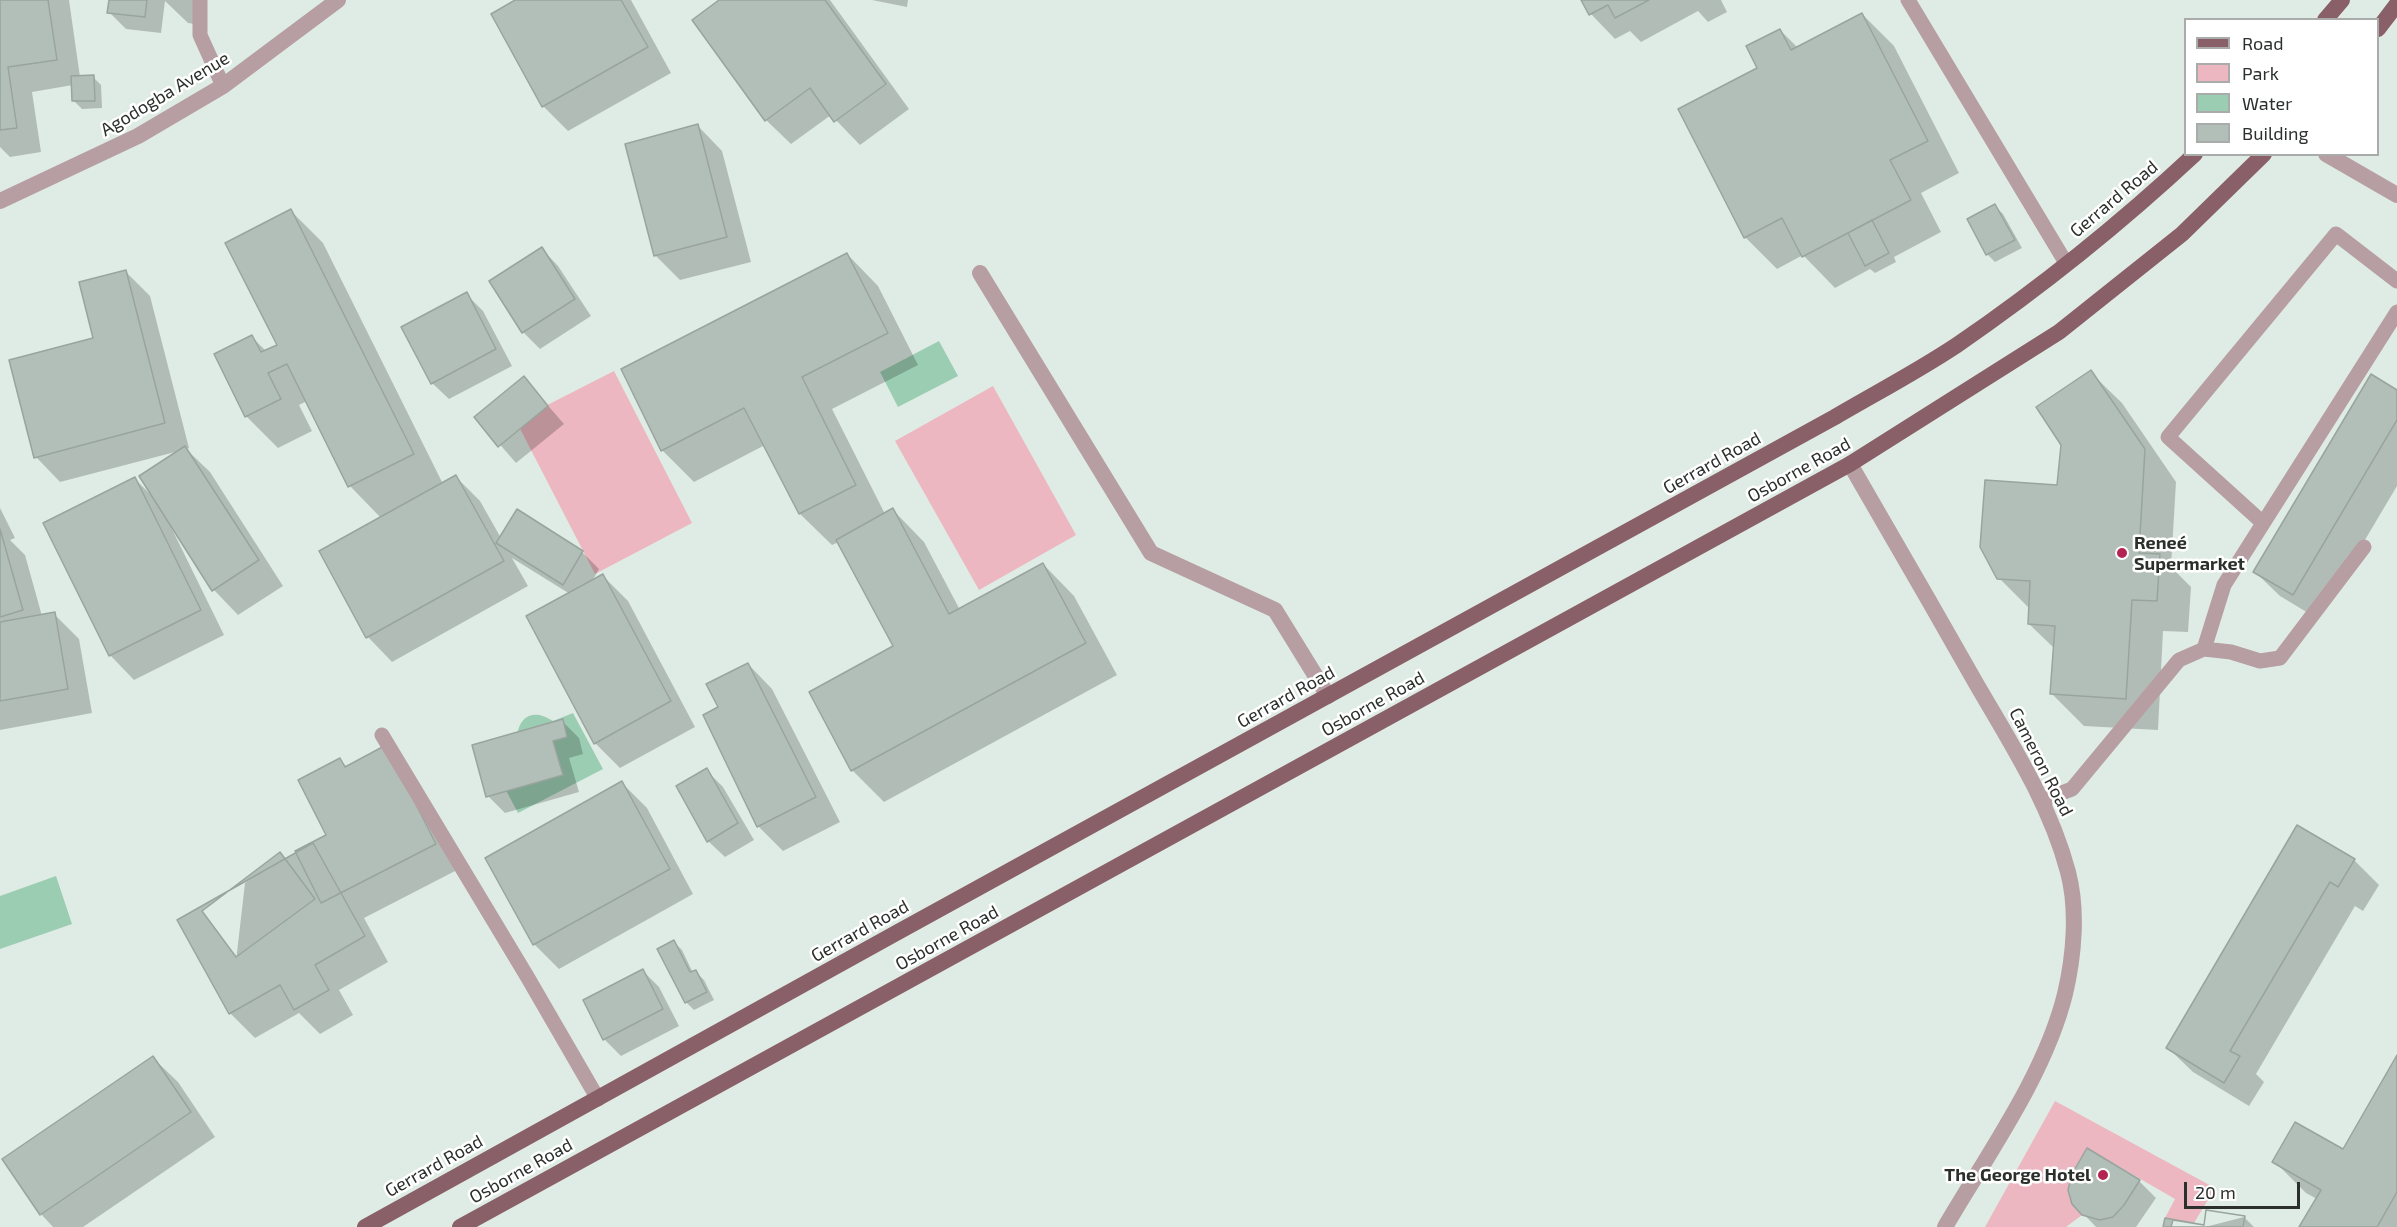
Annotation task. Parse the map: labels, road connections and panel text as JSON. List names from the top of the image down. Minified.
{"streets":{"main road":["Gerrard Road","Osborne Road"],"street":["Agodogba Avenue","Cameron Road"]},"crossings":[["Osborne Road","Cameron Road"]],"places":["Reneé Supermarket","The George Hotel"],"legend":["Road","Park","Water","Building"],"scale_bar":"20 m"}
